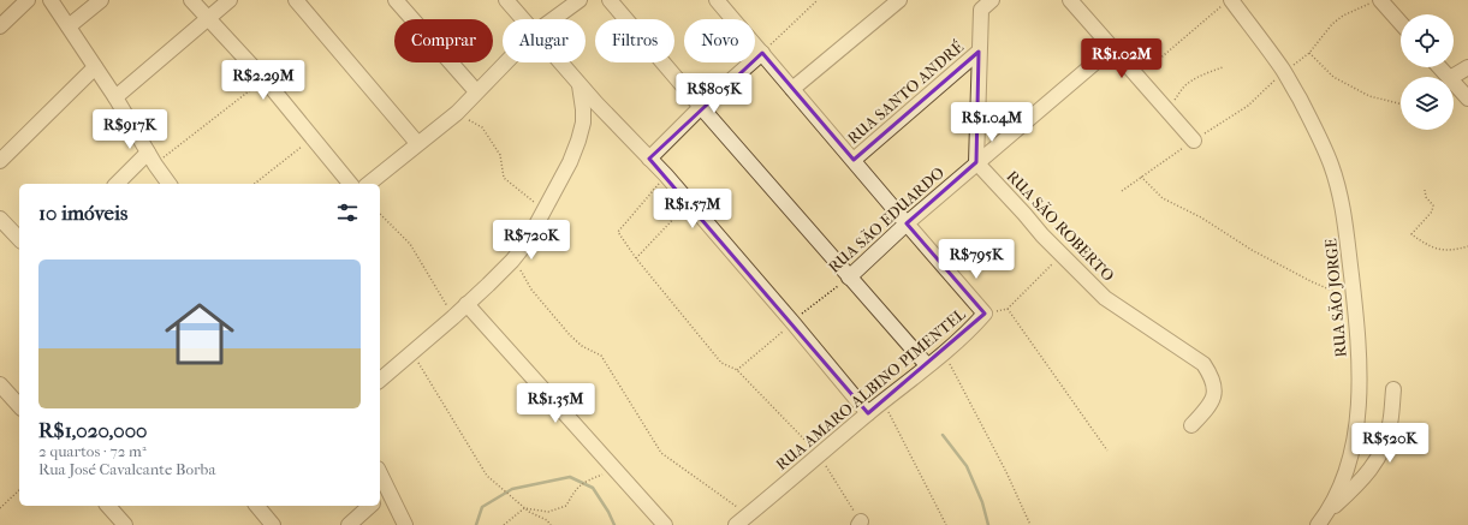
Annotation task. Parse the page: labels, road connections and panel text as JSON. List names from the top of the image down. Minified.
{"streets":{"street":["RUA SANTO ANDRÉ","RUA SÃO EDUARDO","RUA SÃO ROBERTO","RUA SÃO JORGE","RUA AMARO ALBINO PIMENTEL"]},"crossings":[["RUA SANTO ANDRÉ","RUA AMARO ALBINO PIMENTEL"],["RUA SÃO EDUARDO","RUA SÃO ROBERTO"],["RUA SÃO EDUARDO","RUA AMARO ALBINO PIMENTEL"]],"page":{"chip":["Comprar","Alugar","Filtros","Novo"],"price":["R$1.02M","R$2.29M","R$805K","R$1.04M","R$917K","R$1.57M","R$720K","R$795K","R$1.35M","R$520K"],"heading":"10 imóveis","list":[{"name":"R$1,020,000","note":"2 quartos · 72 m² · Rua José Cavalcante Borba"}]}}
